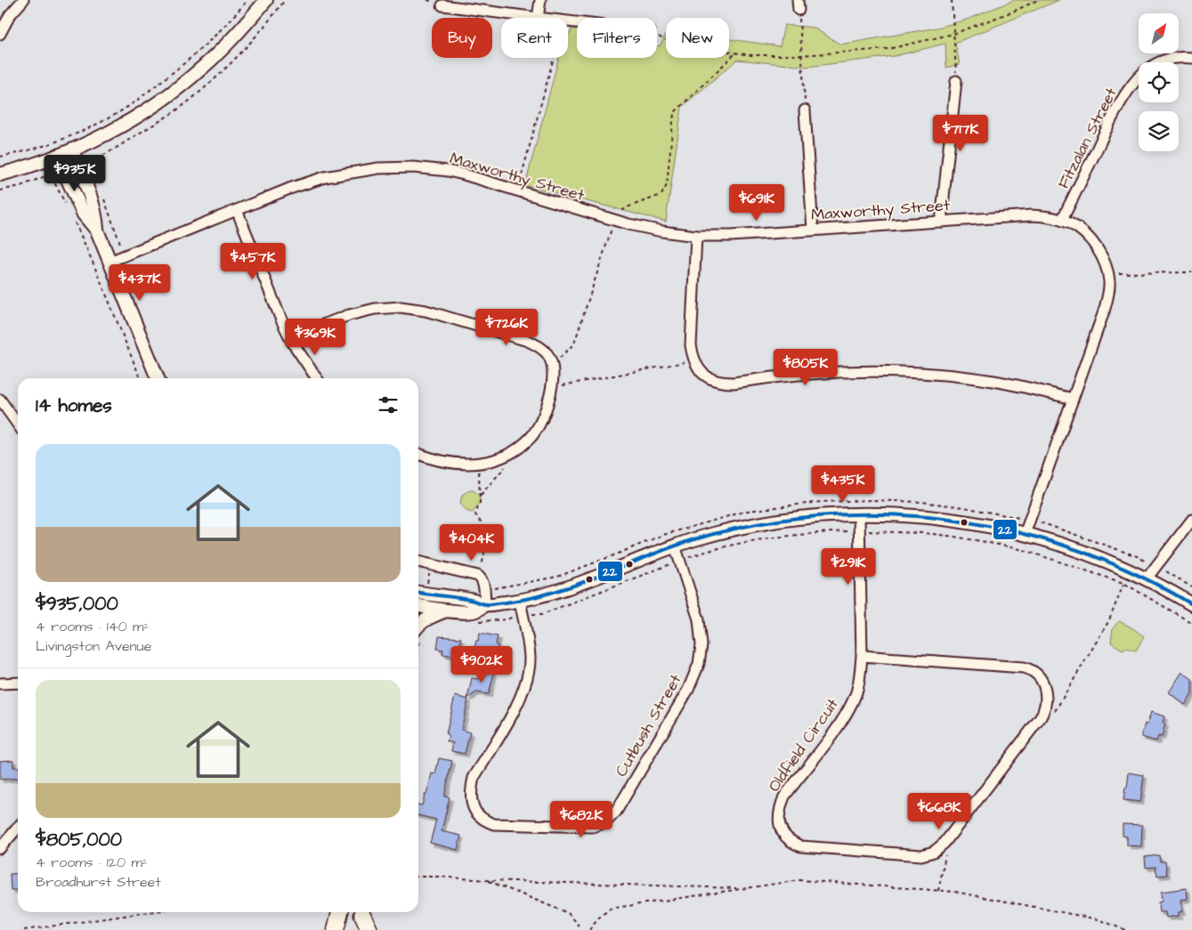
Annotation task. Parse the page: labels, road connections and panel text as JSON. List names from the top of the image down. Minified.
{"streets":{"street":["Fitzalan Street","Maxworthy Street","Cutbush Street","Oldfield Circuit"]},"crossings":[["Fitzalan Street","Maxworthy Street"]],"lines":["transit line 22"],"north":"top right","page":{"chip":["Buy","Rent","Filters","New"],"price":["$717K","$935K","$691K","$457K","$437K","$726K","$369K","$805K","$435K","$404K","$291K","$902K","$668K","$682K"],"heading":"14 homes","list":[{"name":"$935,000","note":"4 rooms · 140 m² · Livingston Avenue"},{"name":"$805,000","note":"4 rooms · 120 m² · Broadhurst Street"}]}}
